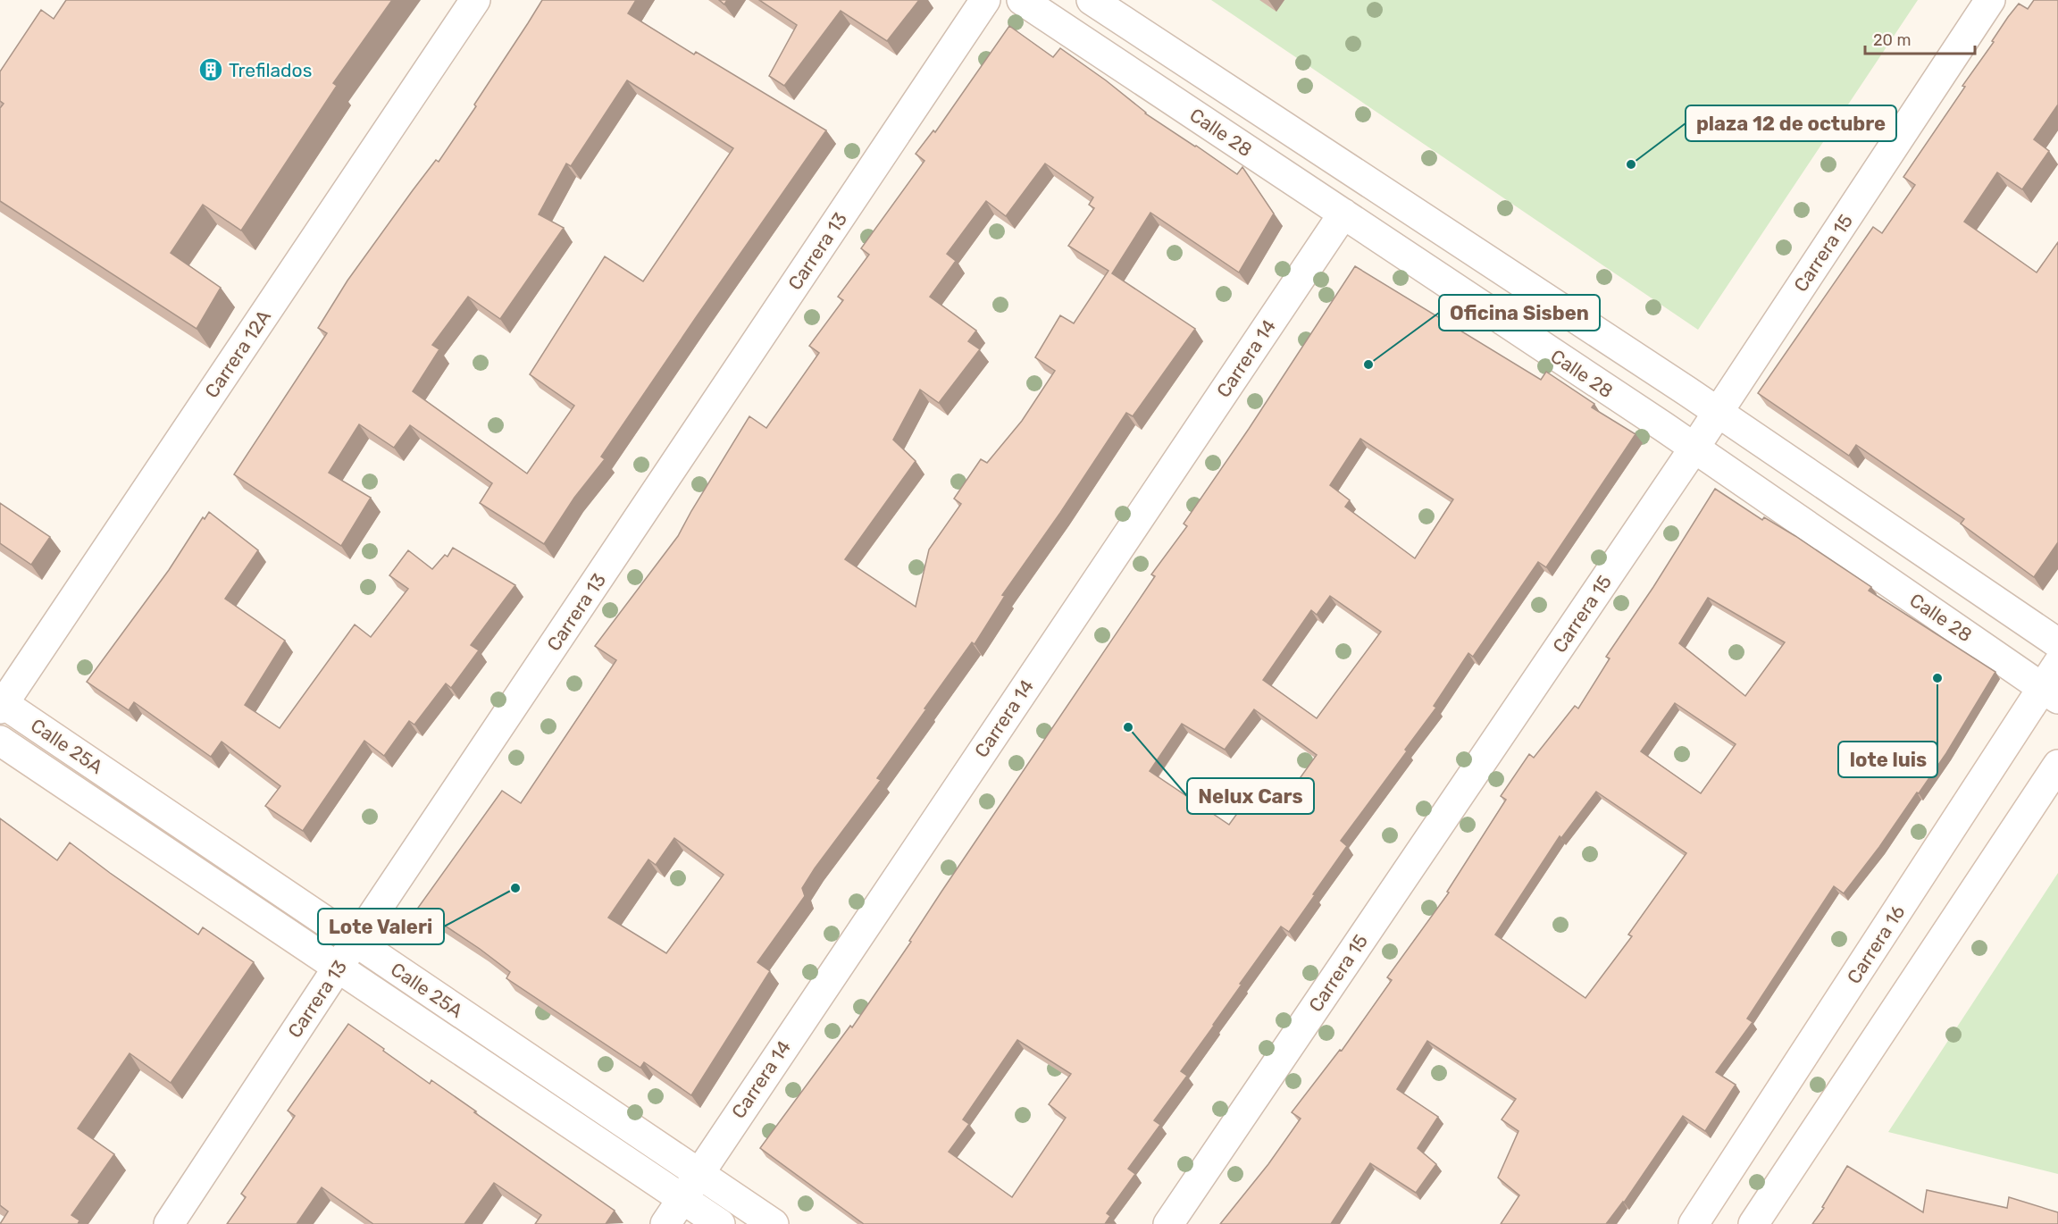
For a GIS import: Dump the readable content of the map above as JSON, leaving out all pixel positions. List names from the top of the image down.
{
  "streets": {
    "street": [
      "Calle 28",
      "Carrera 13",
      "Carrera 15",
      "Carrera 12A",
      "Carrera 14",
      "Calle 25A",
      "Carrera 16"
    ]
  },
  "crossings": [
    ["Calle 28", "Carrera 15"],
    ["Calle 28", "Carrera 14"],
    ["Calle 28", "Carrera 16"],
    ["Carrera 13", "Calle 25A"],
    ["Carrera 12A", "Calle 25A"],
    ["Carrera 14", "Calle 25A"]
  ],
  "places": {
    "building": ["Trefilados"],
    "other": [
      "plaza 12 de octubre",
      "Oficina Sisben",
      "lote luis",
      "Nelux Cars",
      "Lote Valeri"
    ]
  },
  "scale_bar": "20 m"
}
